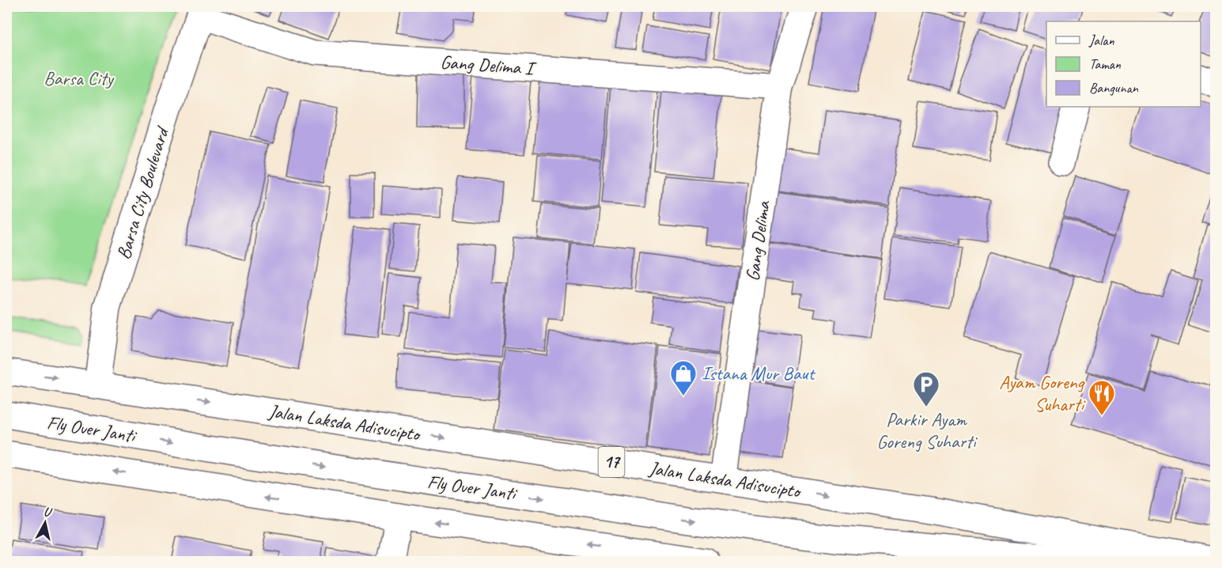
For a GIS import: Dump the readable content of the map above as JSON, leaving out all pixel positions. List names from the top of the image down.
{
  "streets": {
    "main road": [
      "Gang Delima I",
      "Barsa City Boulevard",
      "Gang Delima",
      "Jalan Laksda Adisucipto",
      "Fly Over Janti",
      "17"
    ]
  },
  "crossings": [
    ["Gang Delima I", "Barsa City Boulevard"],
    ["Gang Delima I", "Gang Delima"],
    ["Barsa City Boulevard", "Jalan Laksda Adisucipto"],
    ["Gang Delima", "Jalan Laksda Adisucipto"]
  ],
  "parks": ["Barsa City"],
  "places": {
    "shop": ["Istana Mur Baut"],
    "parking": ["Parkir Ayam Goreng Suharti"],
    "restaurant": ["Ayam Goreng Suharti"]
  },
  "legend": ["Jalan", "Taman", "Bangunan"],
  "north": "top"
}
